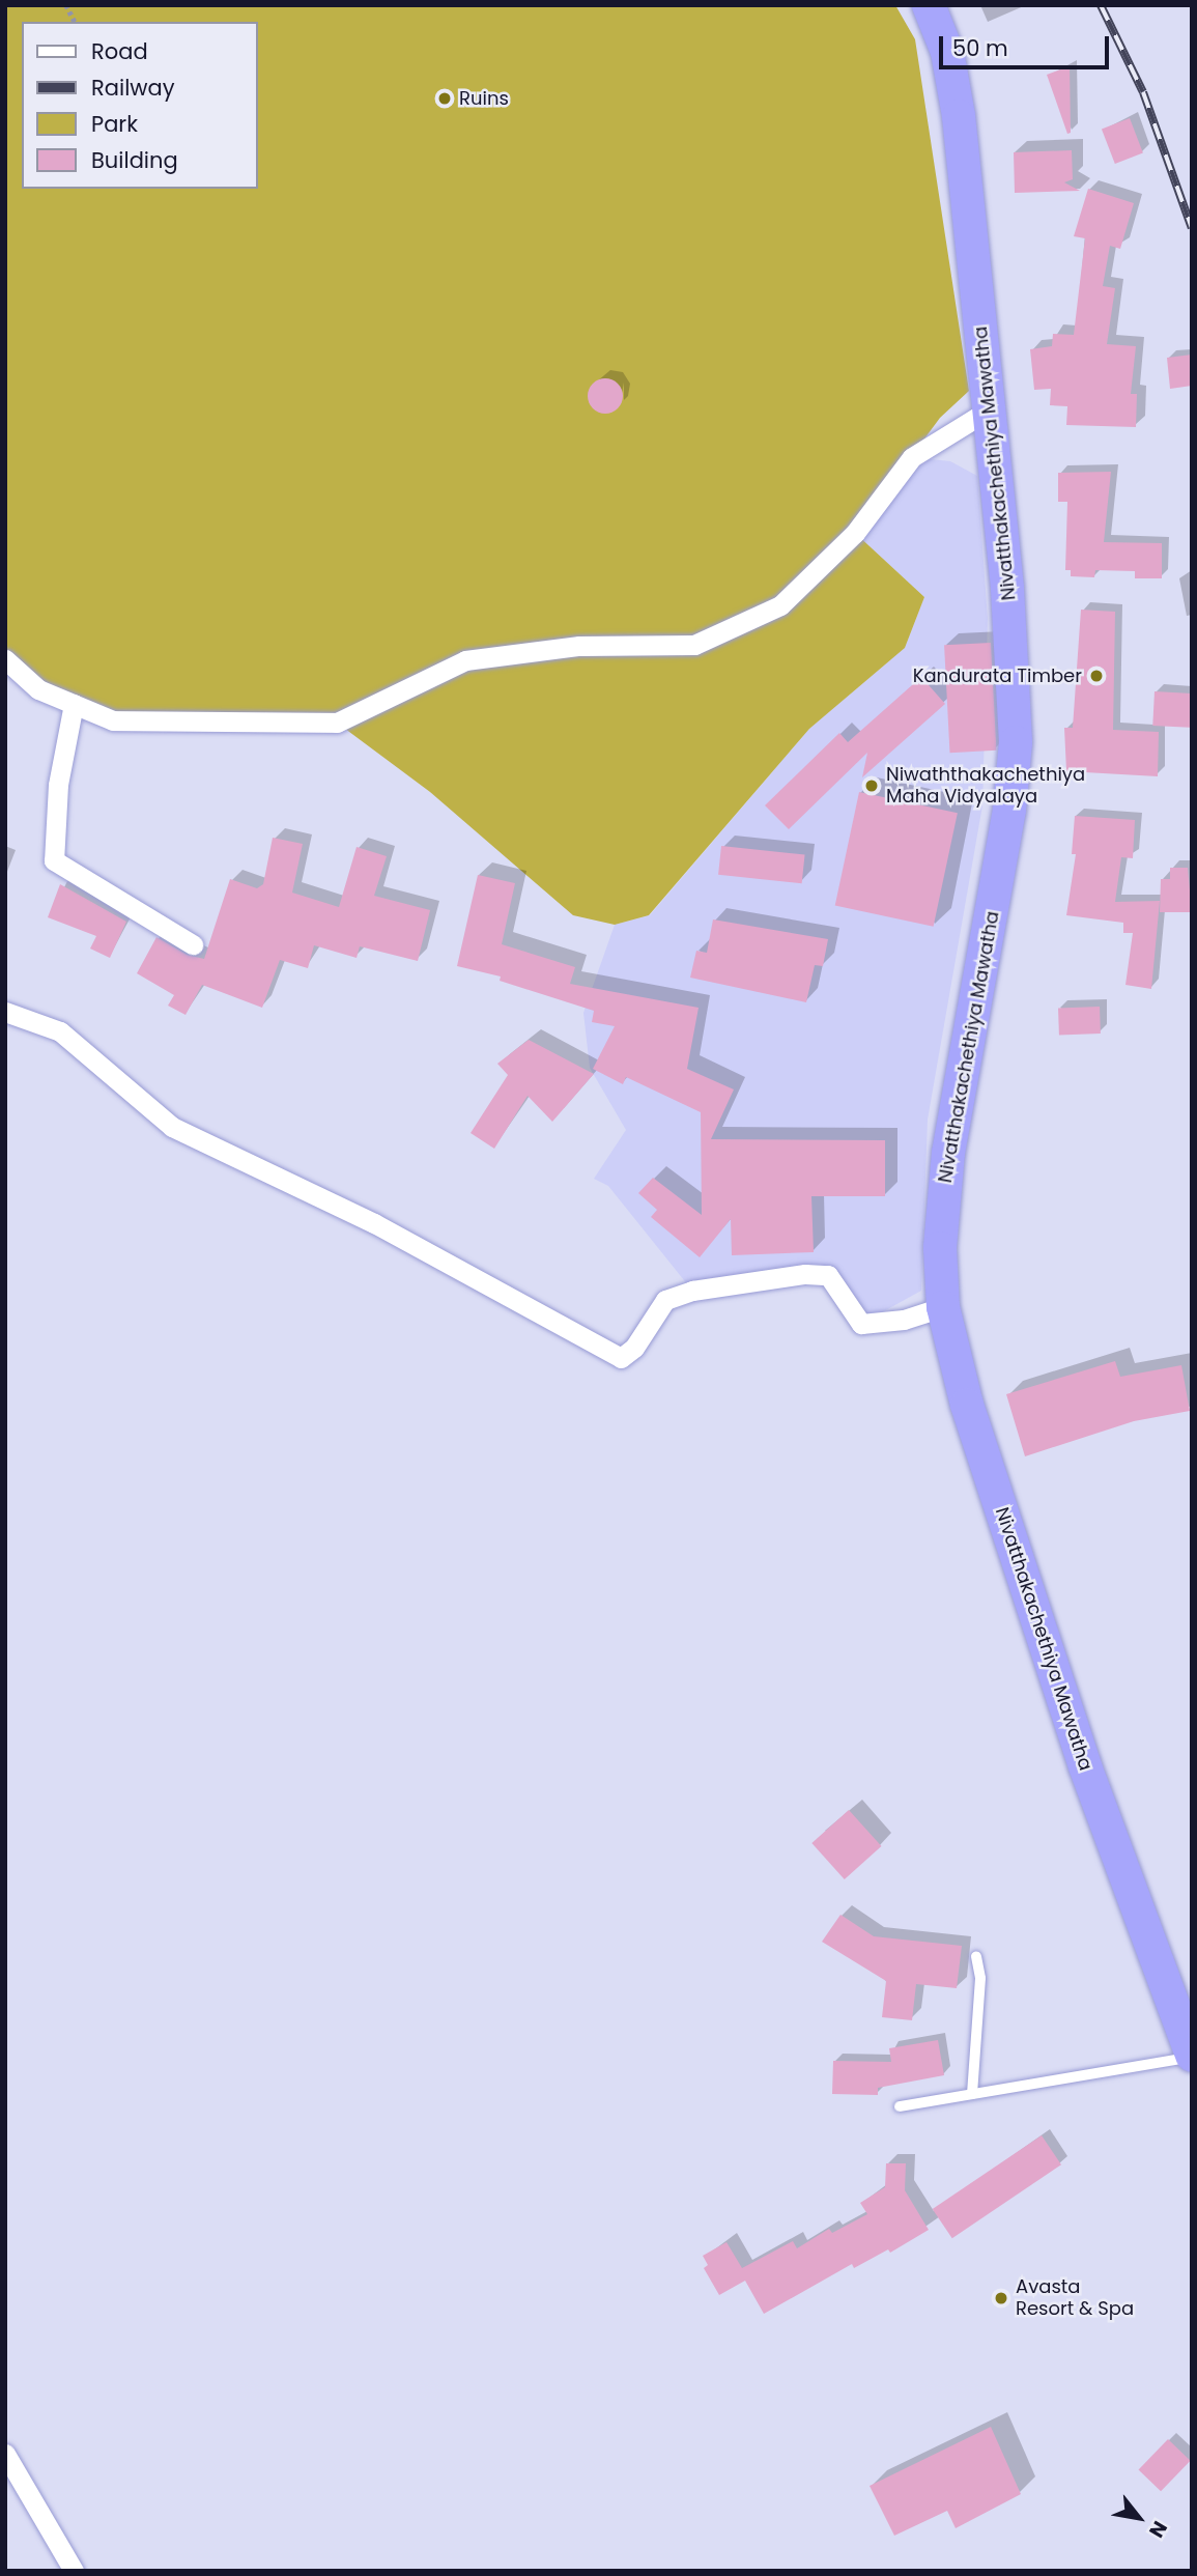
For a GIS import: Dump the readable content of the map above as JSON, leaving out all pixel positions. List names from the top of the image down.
{
  "streets": {
    "highway": ["Nivatthakachethiya Mawatha"]
  },
  "places": [
    "Ruins",
    "Kandurata Timber",
    "Niwaththakachethiya Maha Vidyalaya",
    "Avasta Resort & Spa"
  ],
  "legend": [
    "Road",
    "Railway",
    "Park",
    "Building"
  ],
  "scale_bar": "50 m",
  "north": "bottom right"
}
